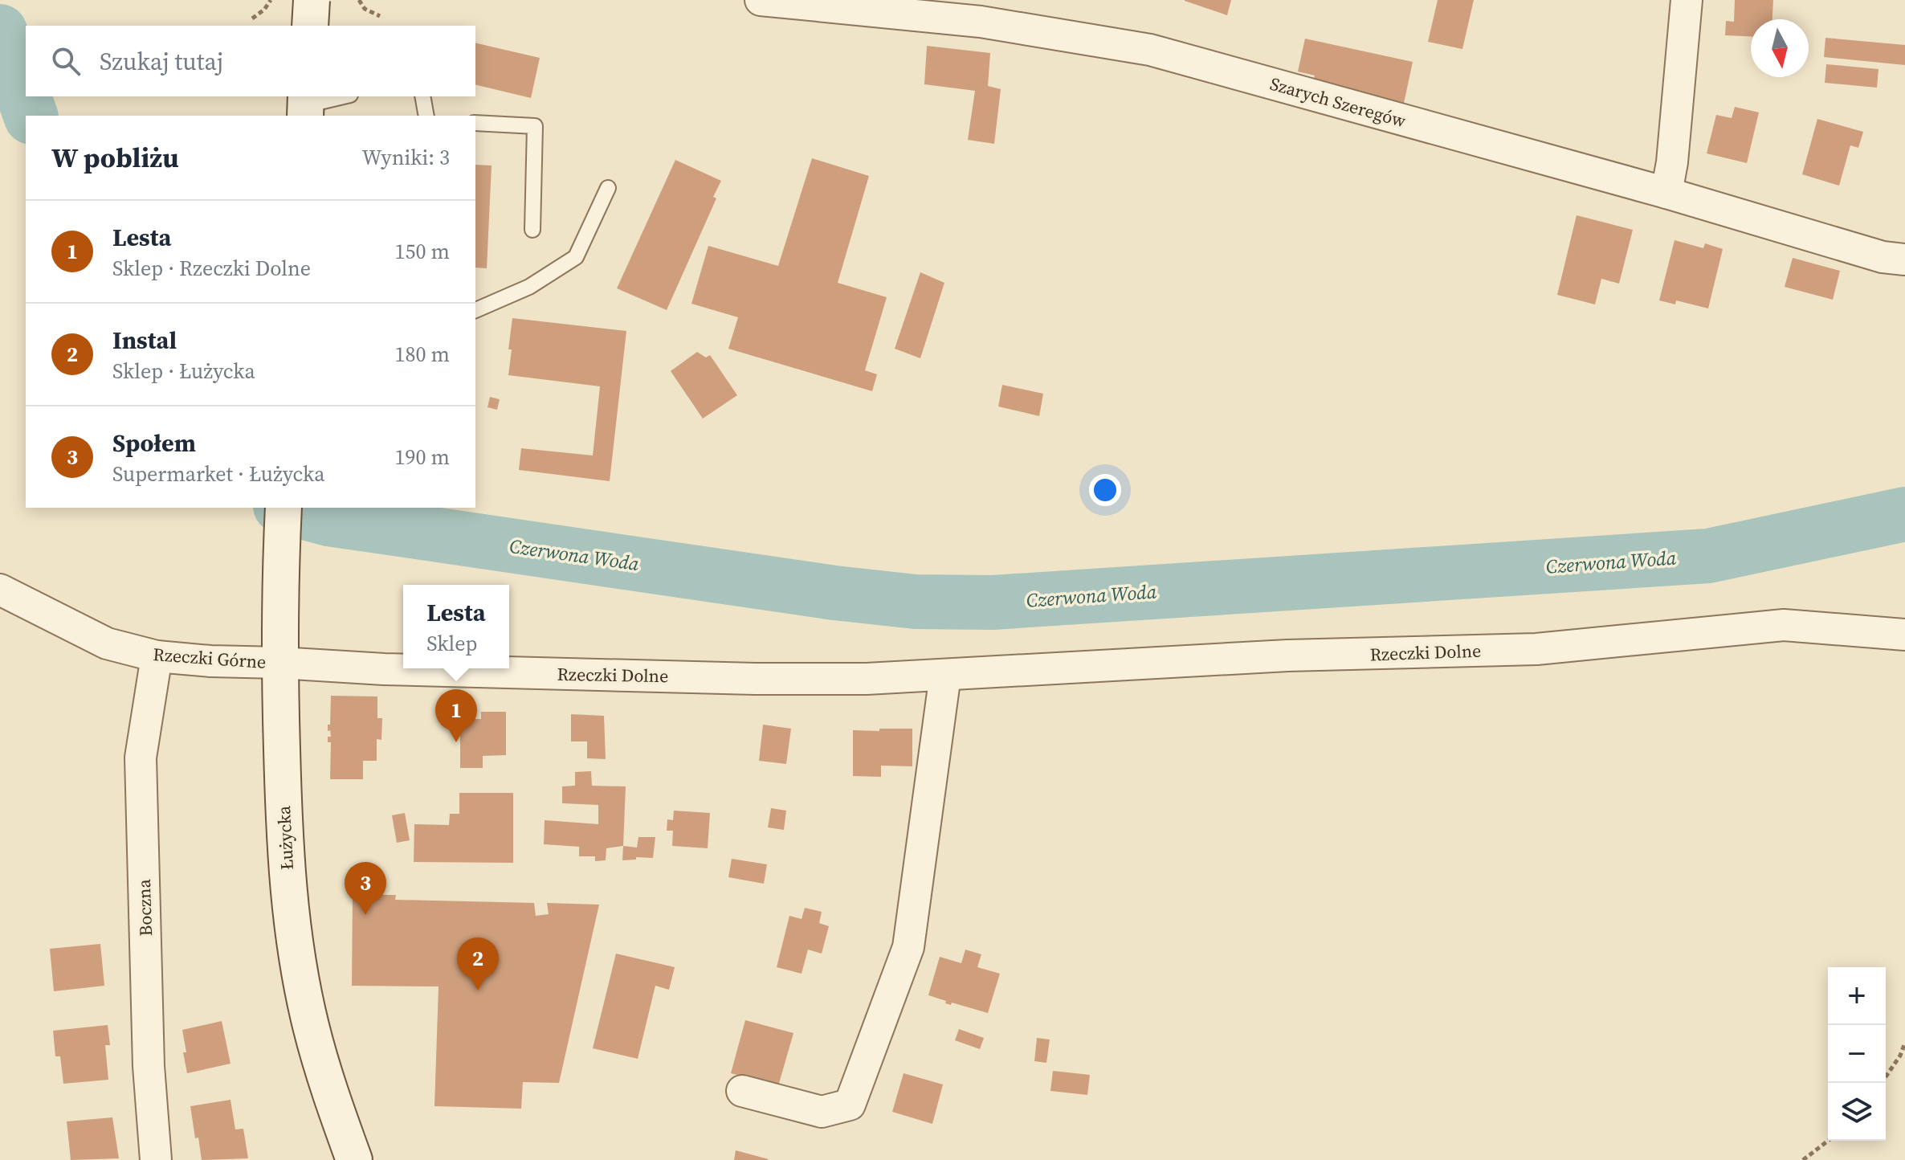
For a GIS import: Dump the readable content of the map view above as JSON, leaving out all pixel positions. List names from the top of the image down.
{
  "streets": {
    "main road": ["Łużycka"],
    "street": [
      "Szarych Szeregów",
      "Rzeczki Dolne",
      "Rzeczki Górne",
      "Boczna"
    ]
  },
  "crossings": [
    ["Rzeczki Dolne", "Rzeczki Górne"],
    ["Rzeczki Dolne", "Łużycka"],
    ["Rzeczki Górne", "Łużycka"],
    ["Rzeczki Górne", "Boczna"]
  ],
  "water": ["Czerwona Woda"],
  "north": "bottom",
  "page": {
    "search": "Szukaj tutaj",
    "heading": ["W pobliżu", "Wyniki: 3"],
    "list": [
      {
        "mark": "1",
        "name": "Lesta",
        "note": "Sklep · Rzeczki Dolne",
        "value": "150 m"
      },
      {
        "mark": "2",
        "name": "Instal",
        "note": "Sklep · Łużycka",
        "value": "180 m"
      },
      {
        "mark": "3",
        "name": "Społem",
        "note": "Supermarket · Łużycka",
        "value": "190 m"
      }
    ],
    "popup": ["Lesta", "Sklep"],
    "pins": ["1", "3", "2"],
    "map_buttons": ["+", "−"]
  }
}
